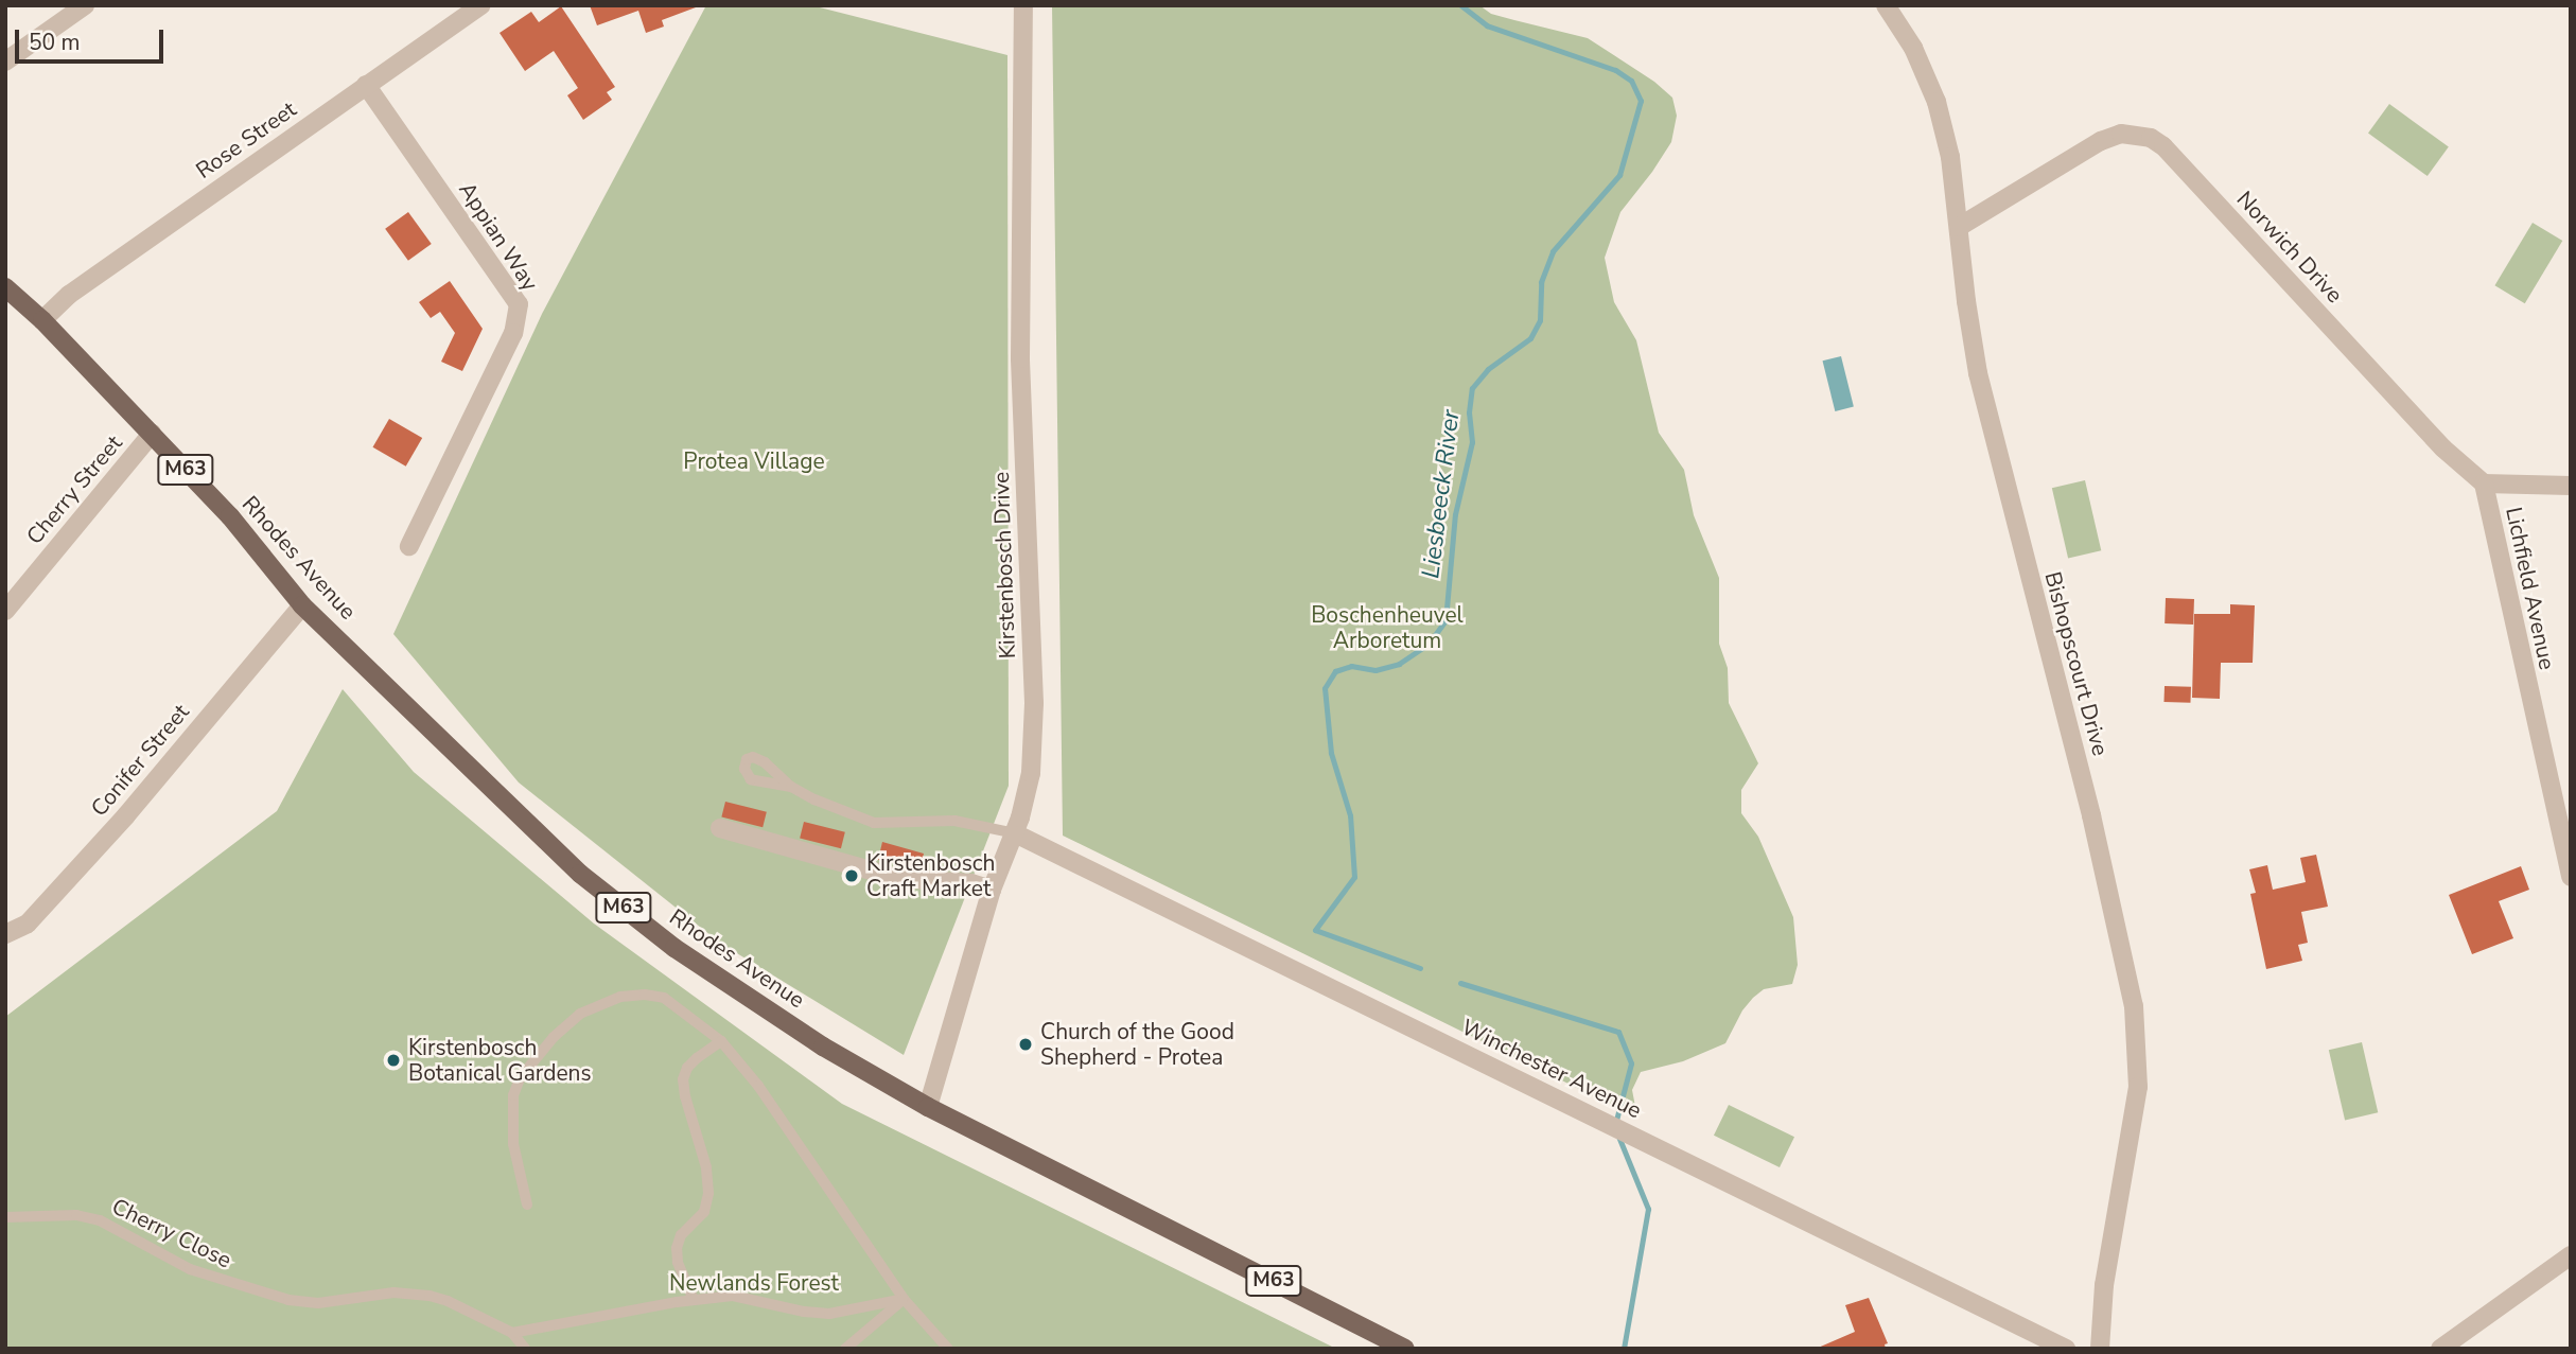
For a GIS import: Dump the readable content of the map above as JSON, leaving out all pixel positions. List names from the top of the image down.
{
  "streets": {
    "main road": ["M63", "Rhodes Avenue"],
    "street": [
      "Rose Street",
      "Appian Way",
      "Norwich Drive",
      "Cherry Street",
      "Kirstenbosch Drive",
      "Lichfield Avenue",
      "Bishopscourt Drive",
      "Conifer Street",
      "Winchester Avenue"
    ],
    "lane": ["Cherry Close"]
  },
  "crossings": [
    ["Rose Street", "Appian Way"],
    ["Rose Street", "Rhodes Avenue"],
    ["Norwich Drive", "Lichfield Avenue"],
    ["Norwich Drive", "Bishopscourt Drive"],
    ["Cherry Street", "Rhodes Avenue"],
    ["Rhodes Avenue", "Kirstenbosch Drive"],
    ["Rhodes Avenue", "Conifer Street"],
    ["Kirstenbosch Drive", "Winchester Avenue"]
  ],
  "water": ["Liesbeeck River"],
  "parks": ["Protea Village", "Boschenheuvel Arboretum", "Newlands Forest"],
  "places": ["Kirstenbosch Craft Market", "Church of the Good Shepherd - Protea", "Kirstenbosch Botanical Gardens"],
  "scale_bar": "50 m"
}
